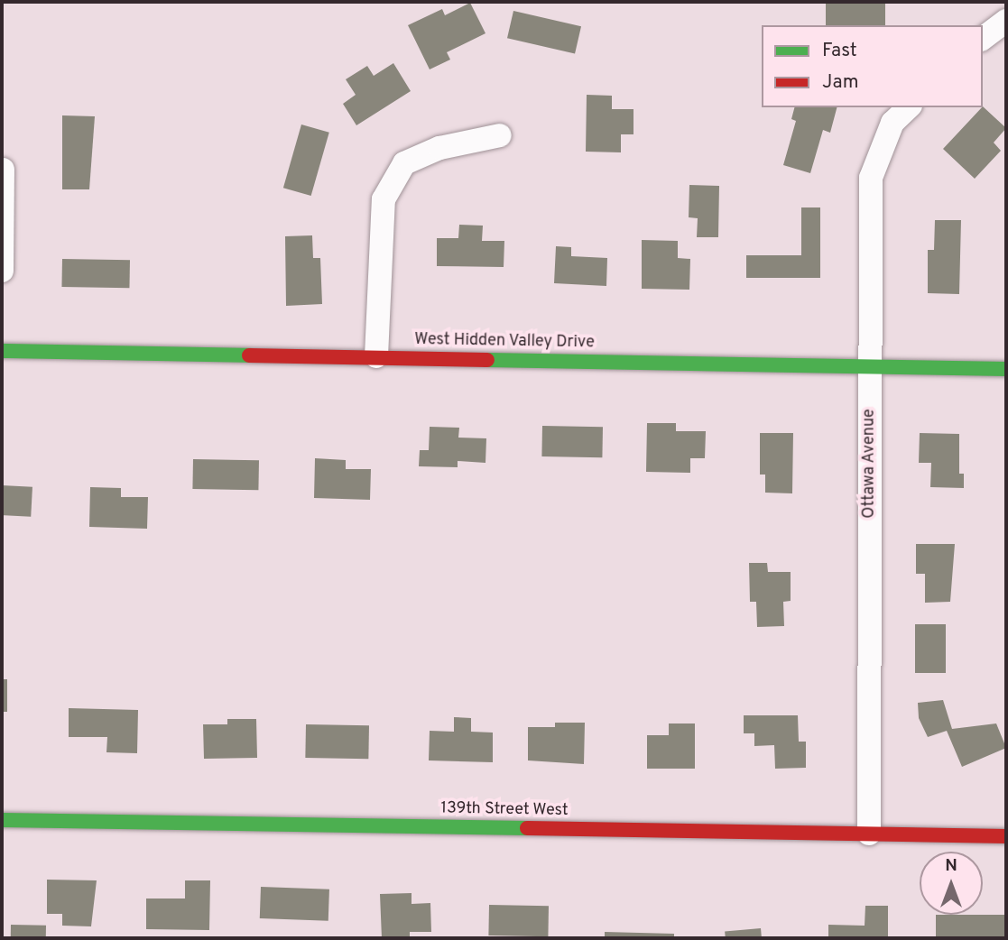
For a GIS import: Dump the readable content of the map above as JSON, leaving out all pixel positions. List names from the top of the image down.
{
  "streets": {
    "street": ["West Hidden Valley Drive", "Ottawa Avenue", "139th Street West"]
  },
  "crossings": [
    ["West Hidden Valley Drive", "Ottawa Avenue"],
    ["Ottawa Avenue", "139th Street West"]
  ],
  "legend": ["Fast", "Jam"],
  "north": "top"
}
